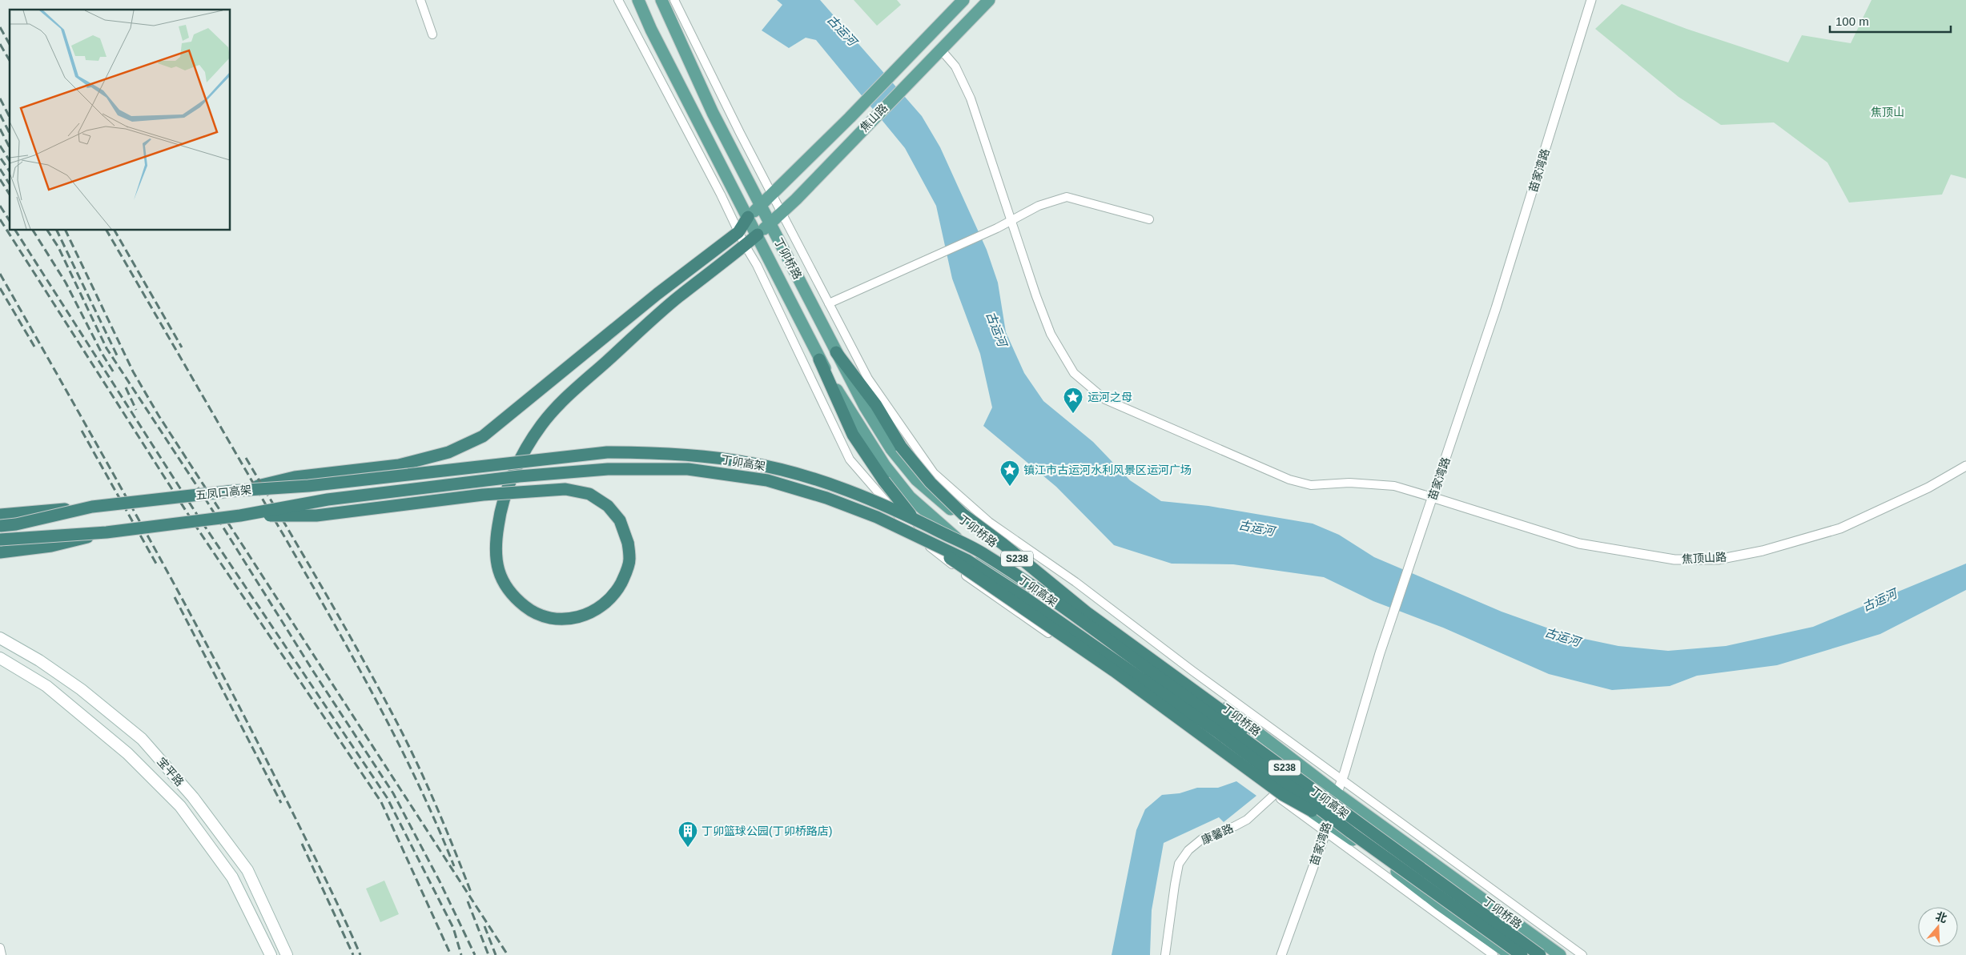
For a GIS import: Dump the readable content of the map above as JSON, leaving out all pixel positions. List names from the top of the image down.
{
  "streets": {
    "highway": ["丁卯高架", "五凤口高架", "S238"],
    "main road": ["焦山路", "丁卯桥路", "宝平路"],
    "street": ["苗家湾路", "焦顶山路", "康馨路"]
  },
  "crossings": [
    ["焦山路", "丁卯桥路"],
    ["苗家湾路", "丁卯桥路"],
    ["苗家湾路", "焦顶山路"],
    ["丁卯高架", "五凤口高架"]
  ],
  "water": ["古运河"],
  "parks": ["焦顶山"],
  "places": {
    "place": ["运河之母", "镇江市古运河水利风景区运河广场"],
    "building": ["丁卯篮球公园(丁卯桥路店)"]
  },
  "scale_bar": "100 m",
  "north": "top"
}
